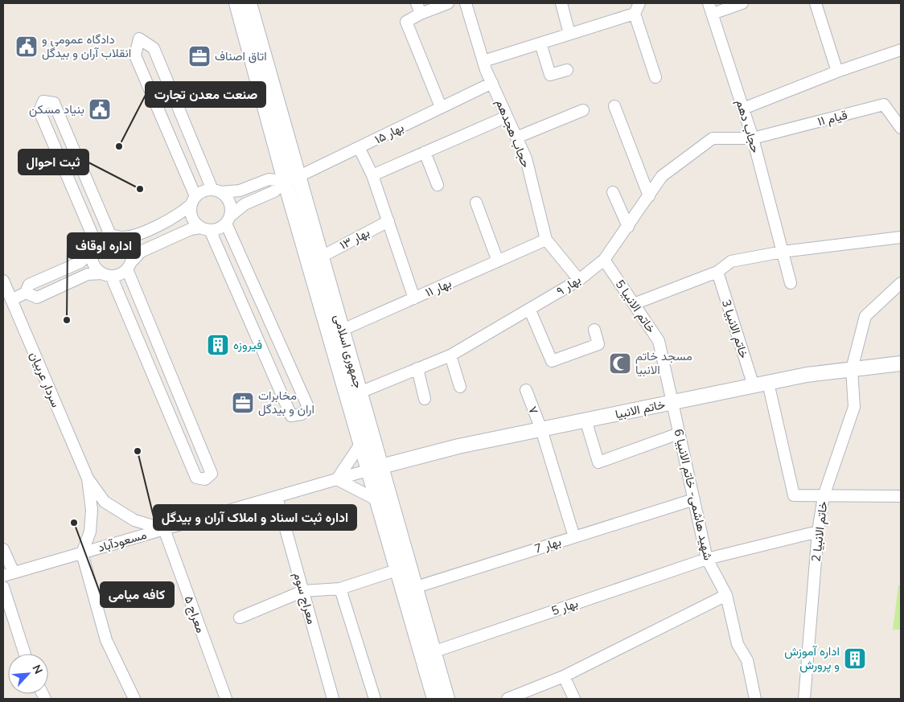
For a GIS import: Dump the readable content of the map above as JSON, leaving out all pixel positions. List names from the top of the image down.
{
  "streets": {
    "street": [
      "قیام ۱۱",
      "حجاب دهم",
      "بهار ۱۵",
      "حجاب هجدهم",
      "بهار ۱۳",
      "بهار ۹",
      "بهار ۱۱",
      "خاتم الانبیا 5",
      "خاتم الانبیا 3",
      "جمهوری اسلامی",
      "سردار عربیان",
      "خاتم الانبیا",
      "۷",
      "شهید هاشمی- خاتم الانبیا 6",
      "خاتم الانبیا 2",
      "مسعودآباد",
      "بهار 7",
      "معراج سوم",
      "بهار 5",
      "معراج ۵"
    ]
  },
  "crossings": [
    ["قیام ۱۱", "حجاب دهم"],
    ["قیام ۱۱", "بهار ۹"],
    ["حجاب دهم", "بهار ۹"],
    ["بهار ۱۵", "حجاب هجدهم"],
    ["بهار ۱۵", "جمهوری اسلامی"],
    ["حجاب هجدهم", "بهار ۹"],
    ["حجاب هجدهم", "بهار ۱۱"],
    ["بهار ۱۳", "جمهوری اسلامی"],
    ["بهار ۹", "خاتم الانبیا 5"],
    ["بهار ۹", "جمهوری اسلامی"],
    ["بهار ۱۱", "جمهوری اسلامی"],
    ["خاتم الانبیا 5", "خاتم الانبیا"],
    ["خاتم الانبیا 5", "شهید هاشمی- خاتم الانبیا 6"],
    ["خاتم الانبیا 3", "خاتم الانبیا"],
    ["جمهوری اسلامی", "خاتم الانبیا"],
    ["جمهوری اسلامی", "مسعودآباد"],
    ["جمهوری اسلامی", "بهار 7"],
    ["جمهوری اسلامی", "بهار 5"],
    ["خاتم الانبیا", "۷"],
    ["خاتم الانبیا", "شهید هاشمی- خاتم الانبیا 6"],
    ["خاتم الانبیا", "خاتم الانبیا 2"],
    ["خاتم الانبیا", "مسعودآباد"],
    ["۷", "بهار 7"],
    ["شهید هاشمی- خاتم الانبیا 6", "بهار 7"],
    ["شهید هاشمی- خاتم الانبیا 6", "بهار 5"],
    ["خاتم الانبیا 2", "بهار 5"],
    ["مسعودآباد", "معراج سوم"],
    ["مسعودآباد", "معراج ۵"]
  ],
  "places": {
    "public building": ["دادگاه عمومی و انقلاب آران و بیدگل", "بنیاد مسکن"],
    "office": ["اتاق اصناف", "مخابرات اران و بیدگل"],
    "other": [
      "صنعت معدن تجارت",
      "ثبت احوال",
      "اداره اوقاف",
      "اداره ثبت اسناد و املاک آران و بیدگل",
      "کافه میامی"
    ],
    "building": ["فیروزه", "اداره آموزش و پرورش"],
    "mosque": ["مسجد خاتم الانبیا"]
  },
  "north": "top right"
}
